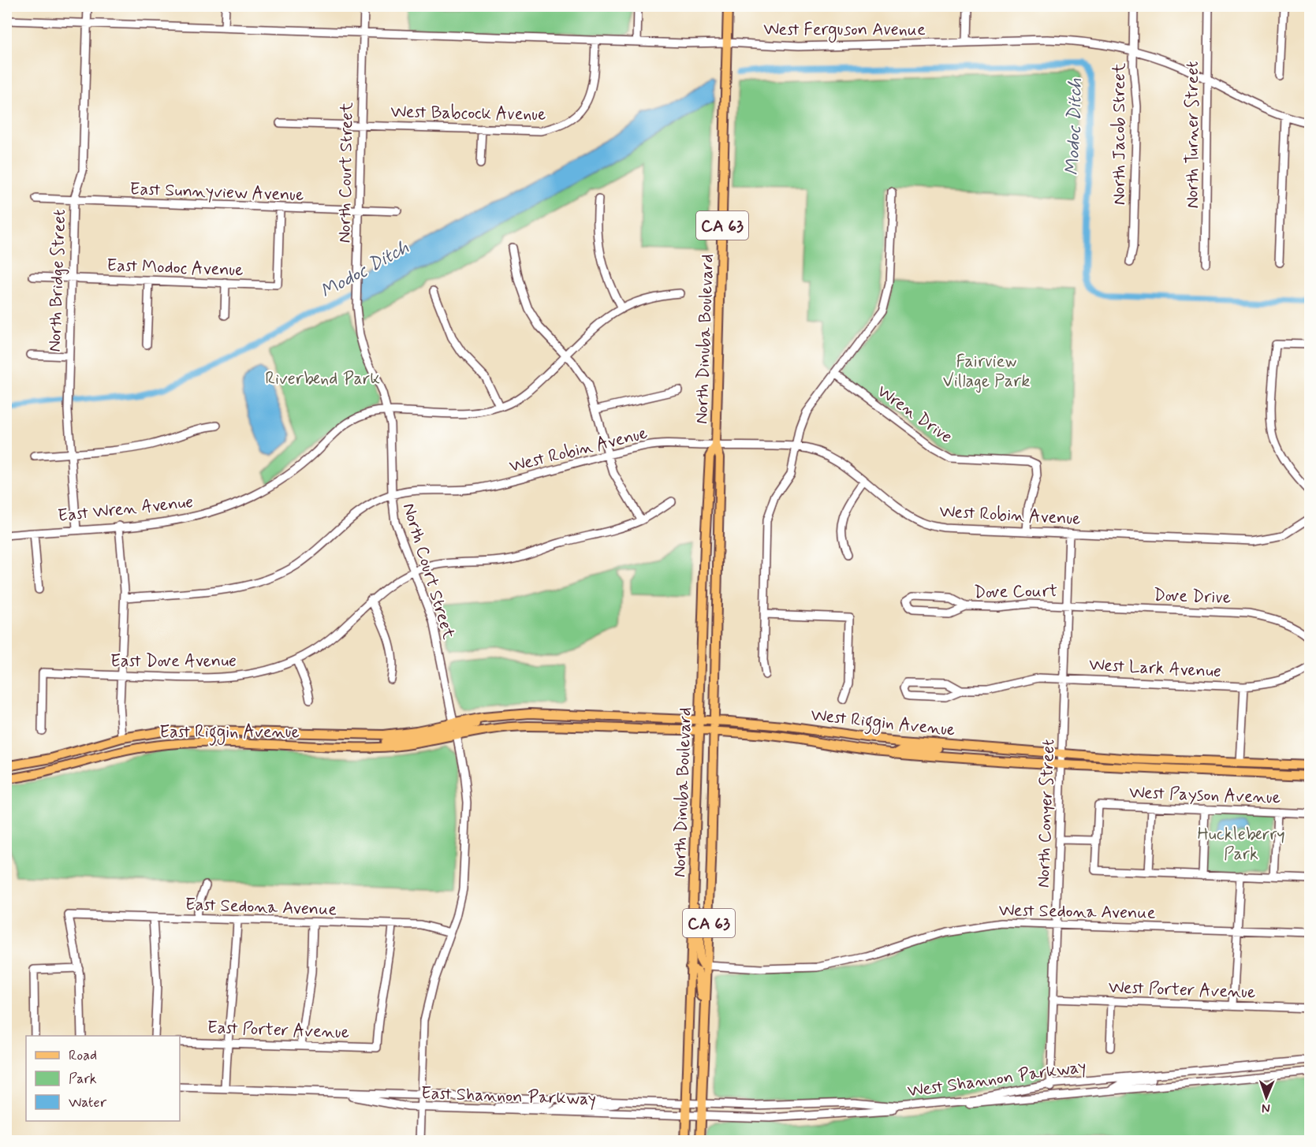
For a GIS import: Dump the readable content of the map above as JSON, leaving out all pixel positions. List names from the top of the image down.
{
  "streets": {
    "main road": [
      "CA 63",
      "North Dinuba Boulevard",
      "West Riggin Avenue",
      "East Riggin Avenue"
    ],
    "street": [
      "West Ferguson Avenue",
      "West Babcock Avenue",
      "North Jacob Street",
      "North Turner Street",
      "North Court Street",
      "East Sunnyview Avenue",
      "East Modoc Avenue",
      "North Bridge Street",
      "Wren Drive",
      "West Robin Avenue",
      "East Wren Avenue",
      "Dove Court",
      "Dove Drive",
      "East Dove Avenue",
      "West Lark Avenue",
      "West Payson Avenue",
      "North Conyer Street",
      "East Sedona Avenue",
      "West Sedona Avenue",
      "West Porter Avenue",
      "East Porter Avenue",
      "West Shannon Parkway",
      "East Shannon Parkway"
    ]
  },
  "crossings": [
    ["West Ferguson Avenue", "West Babcock Avenue"],
    ["West Ferguson Avenue", "North Jacob Street"],
    ["West Ferguson Avenue", "North Turner Street"],
    ["West Ferguson Avenue", "North Court Street"],
    ["West Ferguson Avenue", "North Bridge Street"],
    ["West Ferguson Avenue", "North Dinuba Boulevard"],
    ["West Babcock Avenue", "North Court Street"],
    ["North Court Street", "East Sunnyview Avenue"],
    ["North Court Street", "West Robin Avenue"],
    ["North Court Street", "East Wren Avenue"],
    ["North Court Street", "East Dove Avenue"],
    ["North Court Street", "West Riggin Avenue"],
    ["North Court Street", "East Riggin Avenue"],
    ["East Sunnyview Avenue", "East Modoc Avenue"],
    ["East Sunnyview Avenue", "North Bridge Street"],
    ["East Modoc Avenue", "North Bridge Street"],
    ["North Bridge Street", "East Wren Avenue"],
    ["North Dinuba Boulevard", "West Robin Avenue"],
    ["North Dinuba Boulevard", "West Riggin Avenue"],
    ["North Dinuba Boulevard", "West Sedona Avenue"],
    ["North Dinuba Boulevard", "West Shannon Parkway"],
    ["North Dinuba Boulevard", "East Shannon Parkway"],
    ["Wren Drive", "West Robin Avenue"],
    ["West Robin Avenue", "North Conyer Street"],
    ["Dove Court", "Dove Drive"],
    ["Dove Court", "North Conyer Street"],
    ["Dove Drive", "North Conyer Street"],
    ["West Lark Avenue", "North Conyer Street"],
    ["West Riggin Avenue", "East Riggin Avenue"],
    ["West Riggin Avenue", "North Conyer Street"],
    ["North Conyer Street", "West Sedona Avenue"],
    ["North Conyer Street", "West Porter Avenue"],
    ["North Conyer Street", "West Shannon Parkway"],
    ["East Sedona Avenue", "East Porter Avenue"],
    ["West Shannon Parkway", "East Shannon Parkway"]
  ],
  "water": ["Modoc Ditch"],
  "parks": ["Fairview Village Park", "Riverbend Park", "Huckleberry Park"],
  "legend": ["Road", "Park", "Water"],
  "north": "bottom"
}
